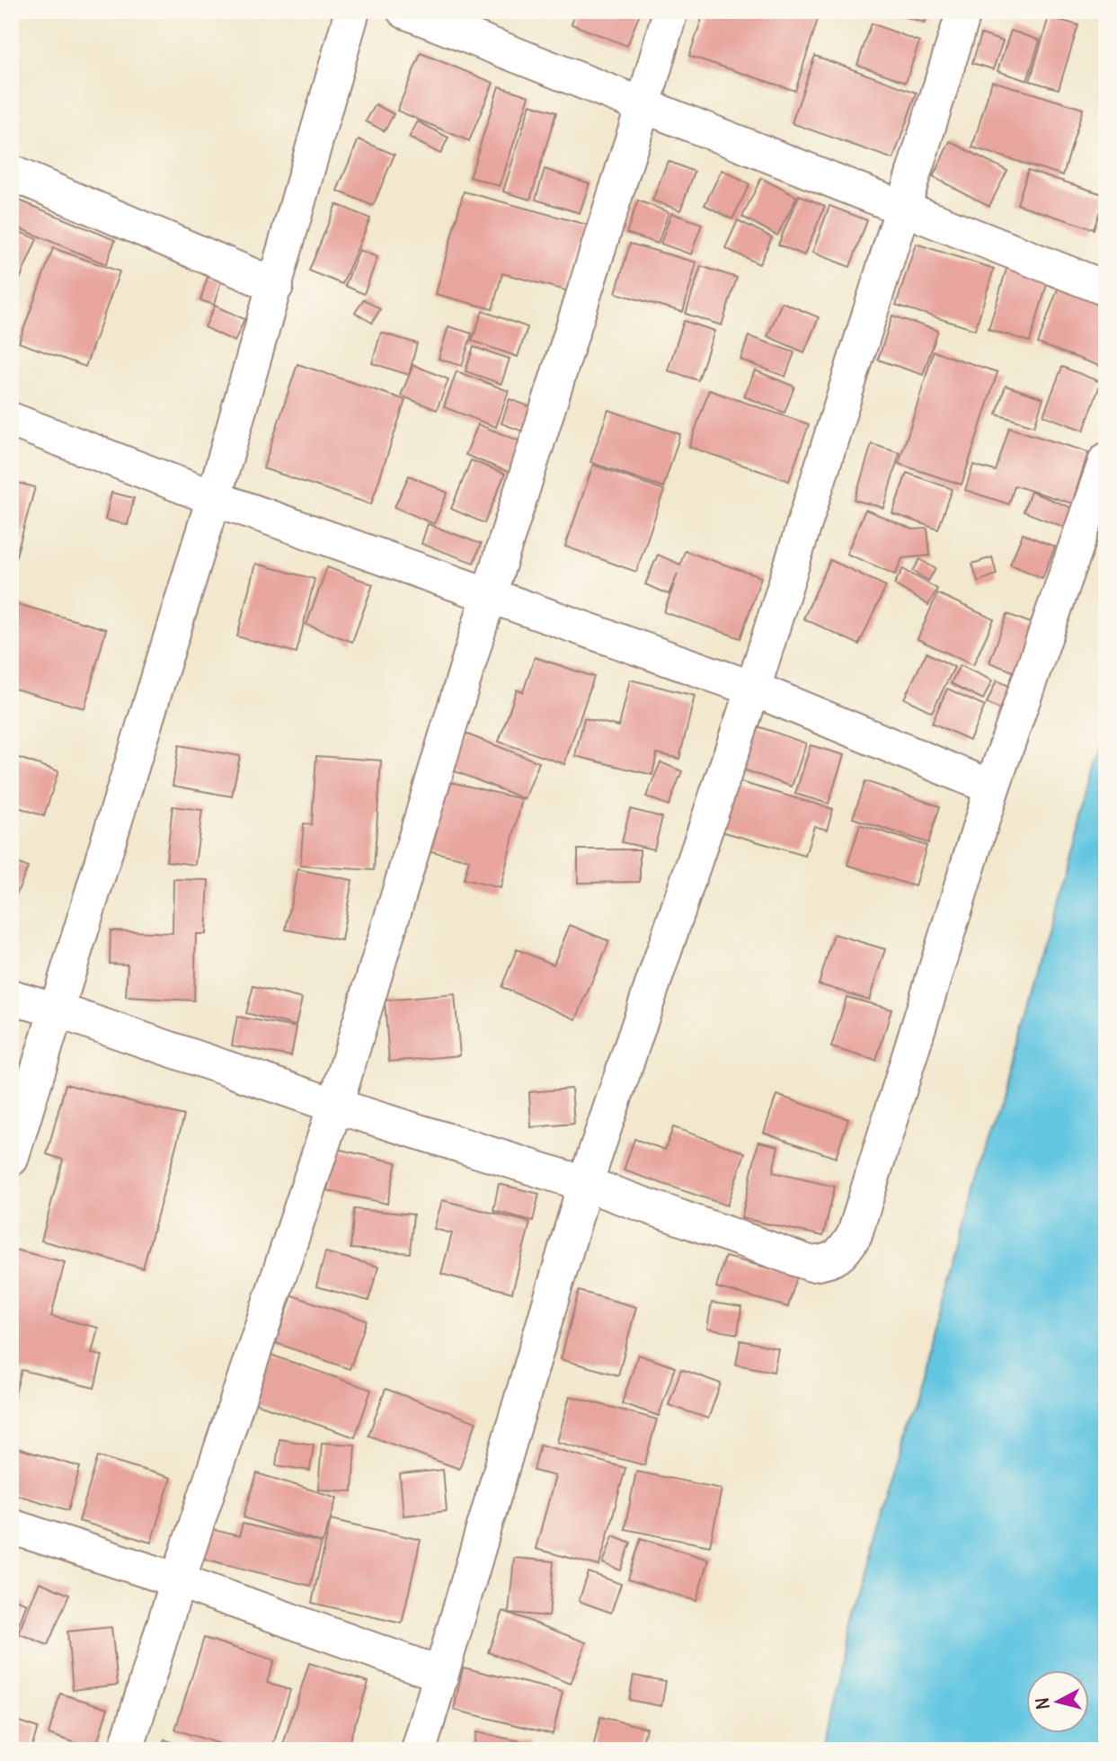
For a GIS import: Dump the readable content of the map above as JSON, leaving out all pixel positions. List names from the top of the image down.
{
  "north": "left"
}
